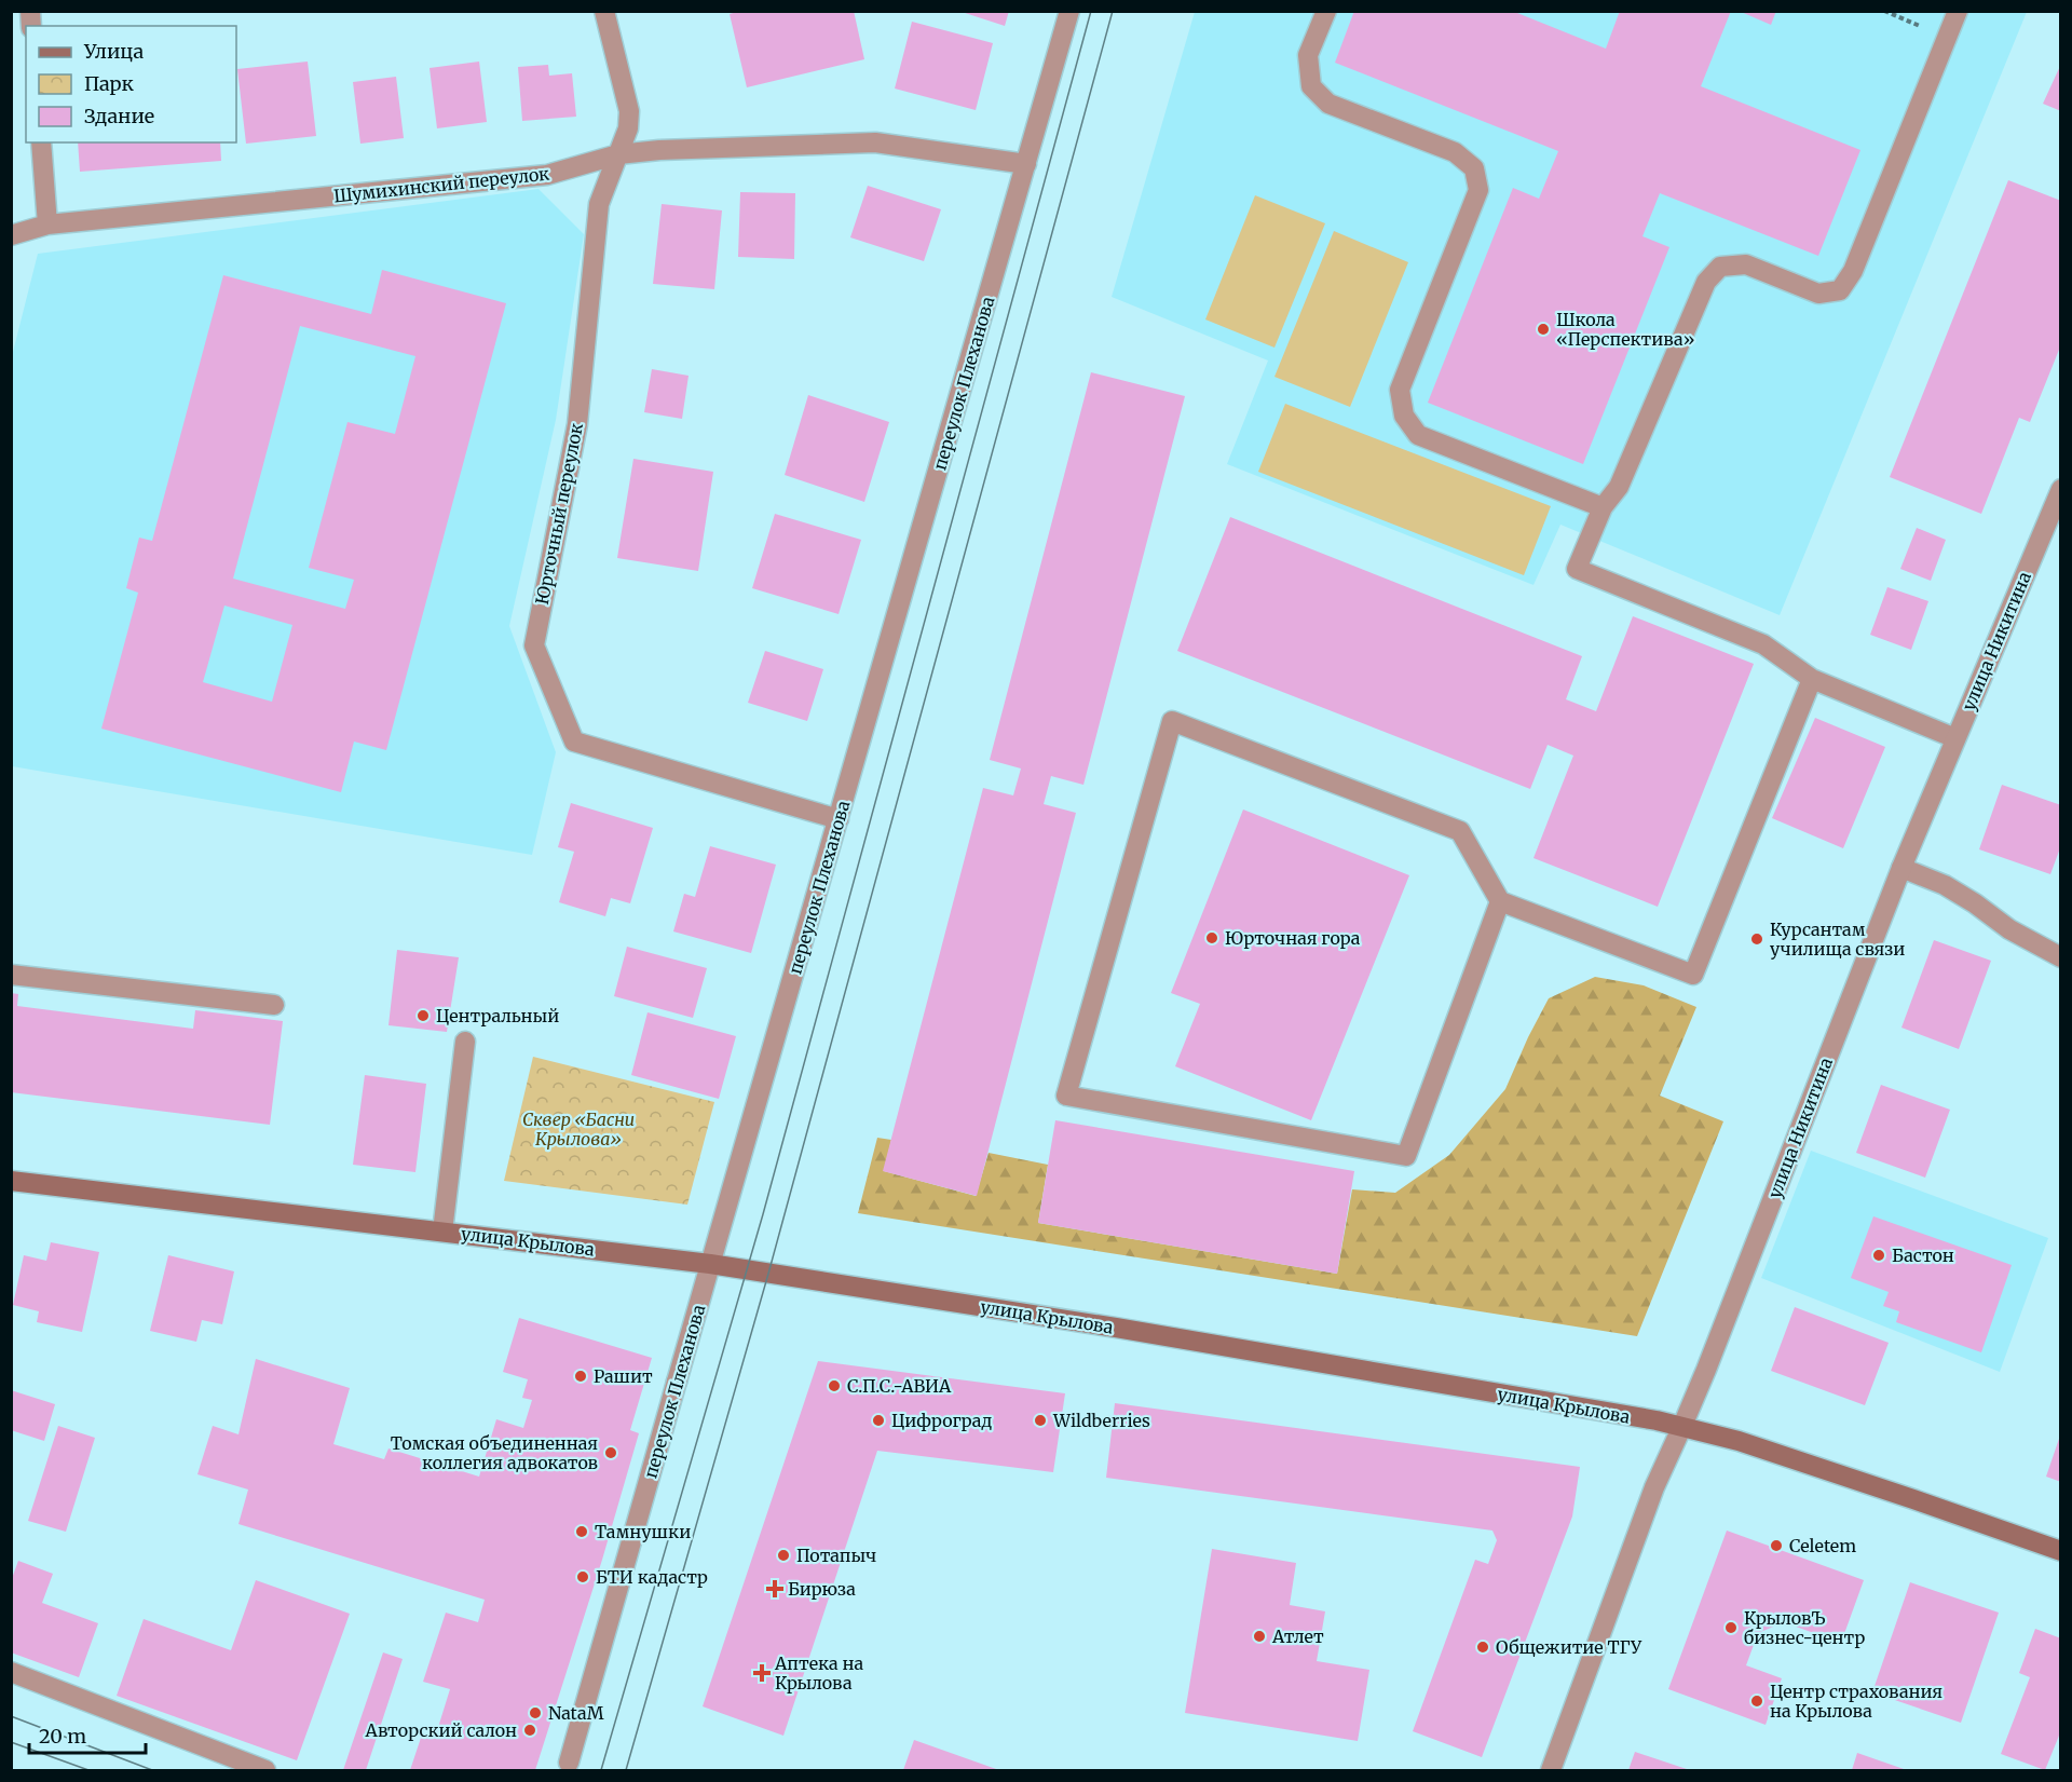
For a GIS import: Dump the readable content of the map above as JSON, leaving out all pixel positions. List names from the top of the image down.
{
  "streets": {
    "main road": ["улица Крылова"],
    "street": [
      "Шумихинский переулок",
      "переулок Плеханова",
      "Юрточный переулок",
      "улица Никитина"
    ]
  },
  "crossings": [
    ["Шумихинский переулок", "переулок Плеханова"],
    ["Шумихинский переулок", "Юрточный переулок"],
    ["переулок Плеханова", "Юрточный переулок"],
    ["переулок Плеханова", "улица Крылова"],
    ["улица Никитина", "улица Крылова"]
  ],
  "parks": ["Сквер «Басни Крылова»"],
  "places": {
    "other": [
      "Школа «Перспектива»",
      "Юрточная гора",
      "Курсантам училища связи",
      "Центральный",
      "Бастон",
      "Рашит",
      "С.П.С.-АВИА",
      "Цифроград",
      "Wildberries",
      "Томская объединенная коллегия адвокатов",
      "Тамнушки",
      "Celetem",
      "Потапыч",
      "БТИ кадастр",
      "КрыловЪ бизнес-центр",
      "Атлет",
      "Общежитие ТГУ",
      "Центр страхования на Крылова",
      "NataM",
      "Авторский салон"
    ],
    "health": ["Бирюза", "Аптека на Крылова"]
  },
  "legend": ["Улица", "Парк", "Здание"],
  "scale_bar": "20 m"
}
